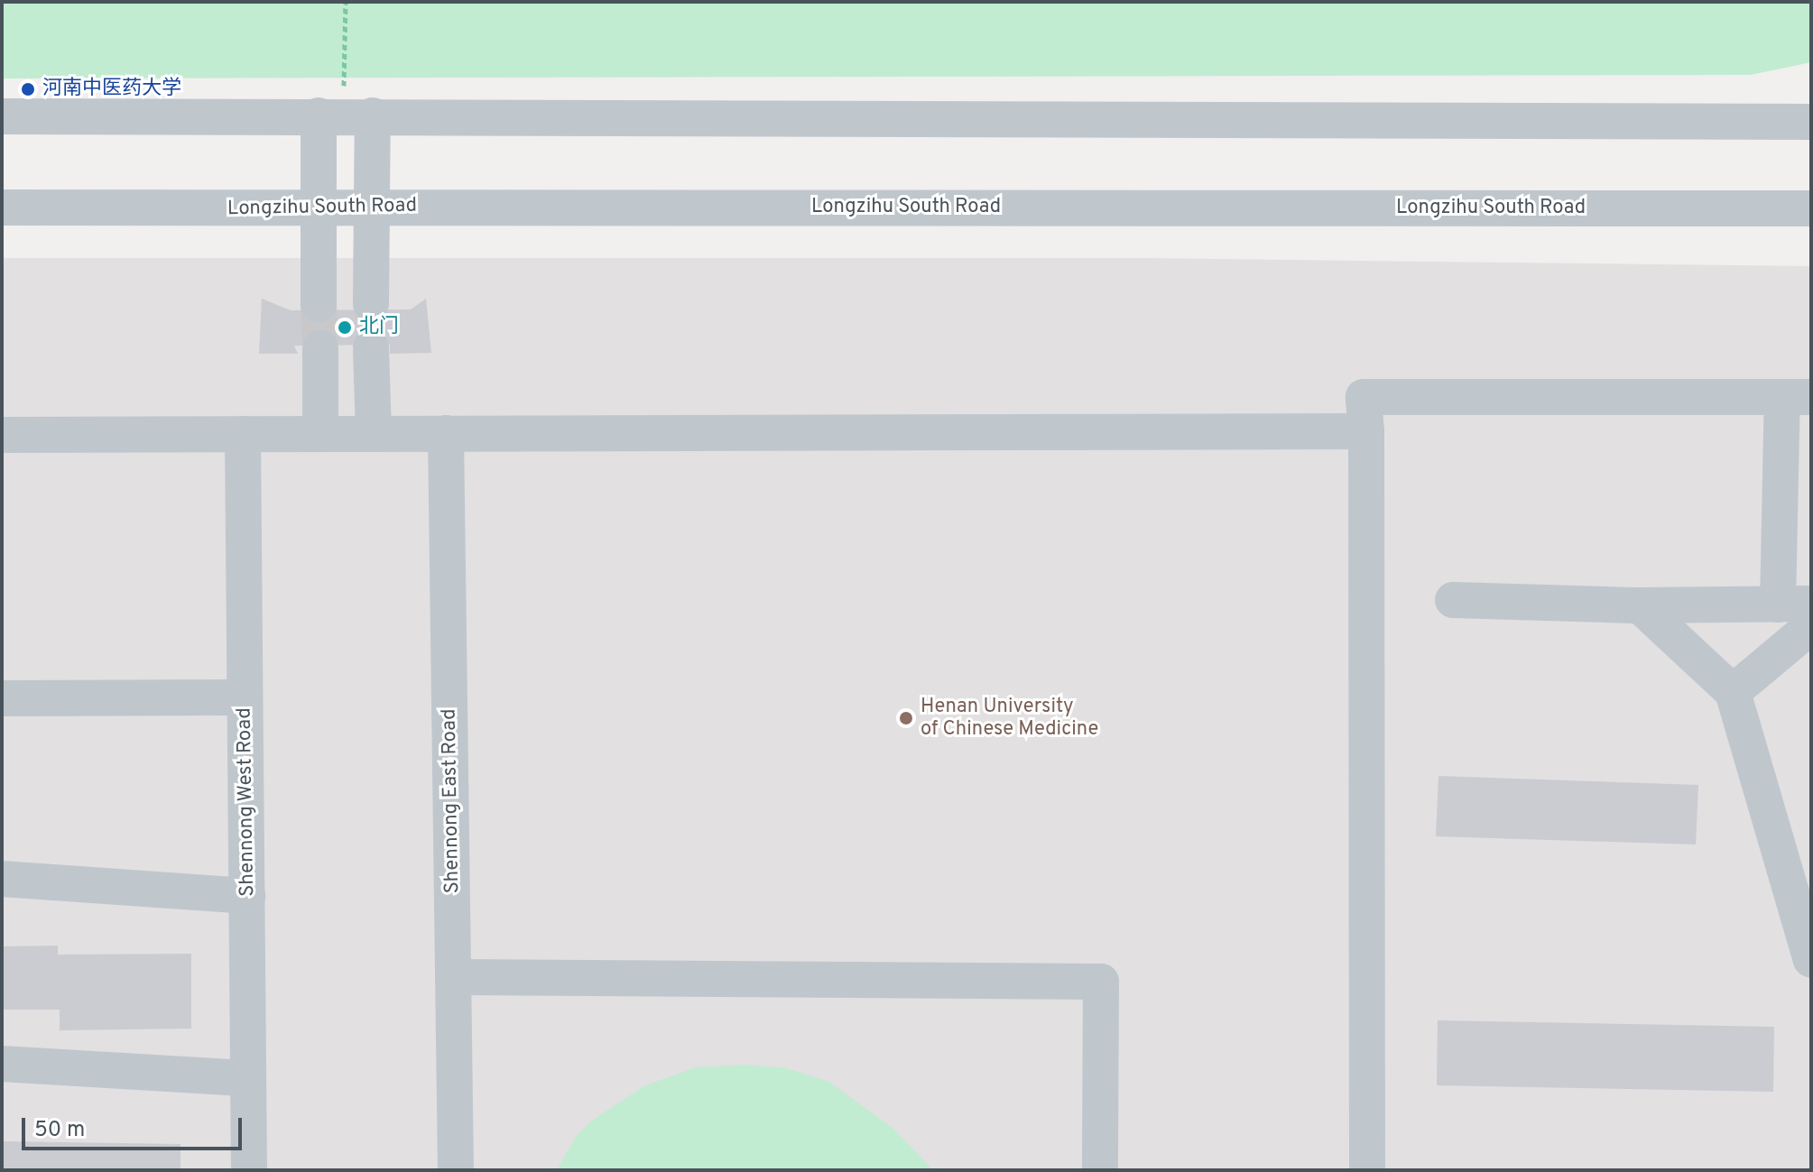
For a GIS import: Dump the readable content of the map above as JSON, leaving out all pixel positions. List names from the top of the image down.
{
  "streets": {
    "street": ["Longzihu South Road", "Shennong East Road", "Shennong West Road"]
  },
  "places": ["河南中医药大学", "北门", "Henan University of Chinese Medicine"],
  "scale_bar": "50 m"
}
